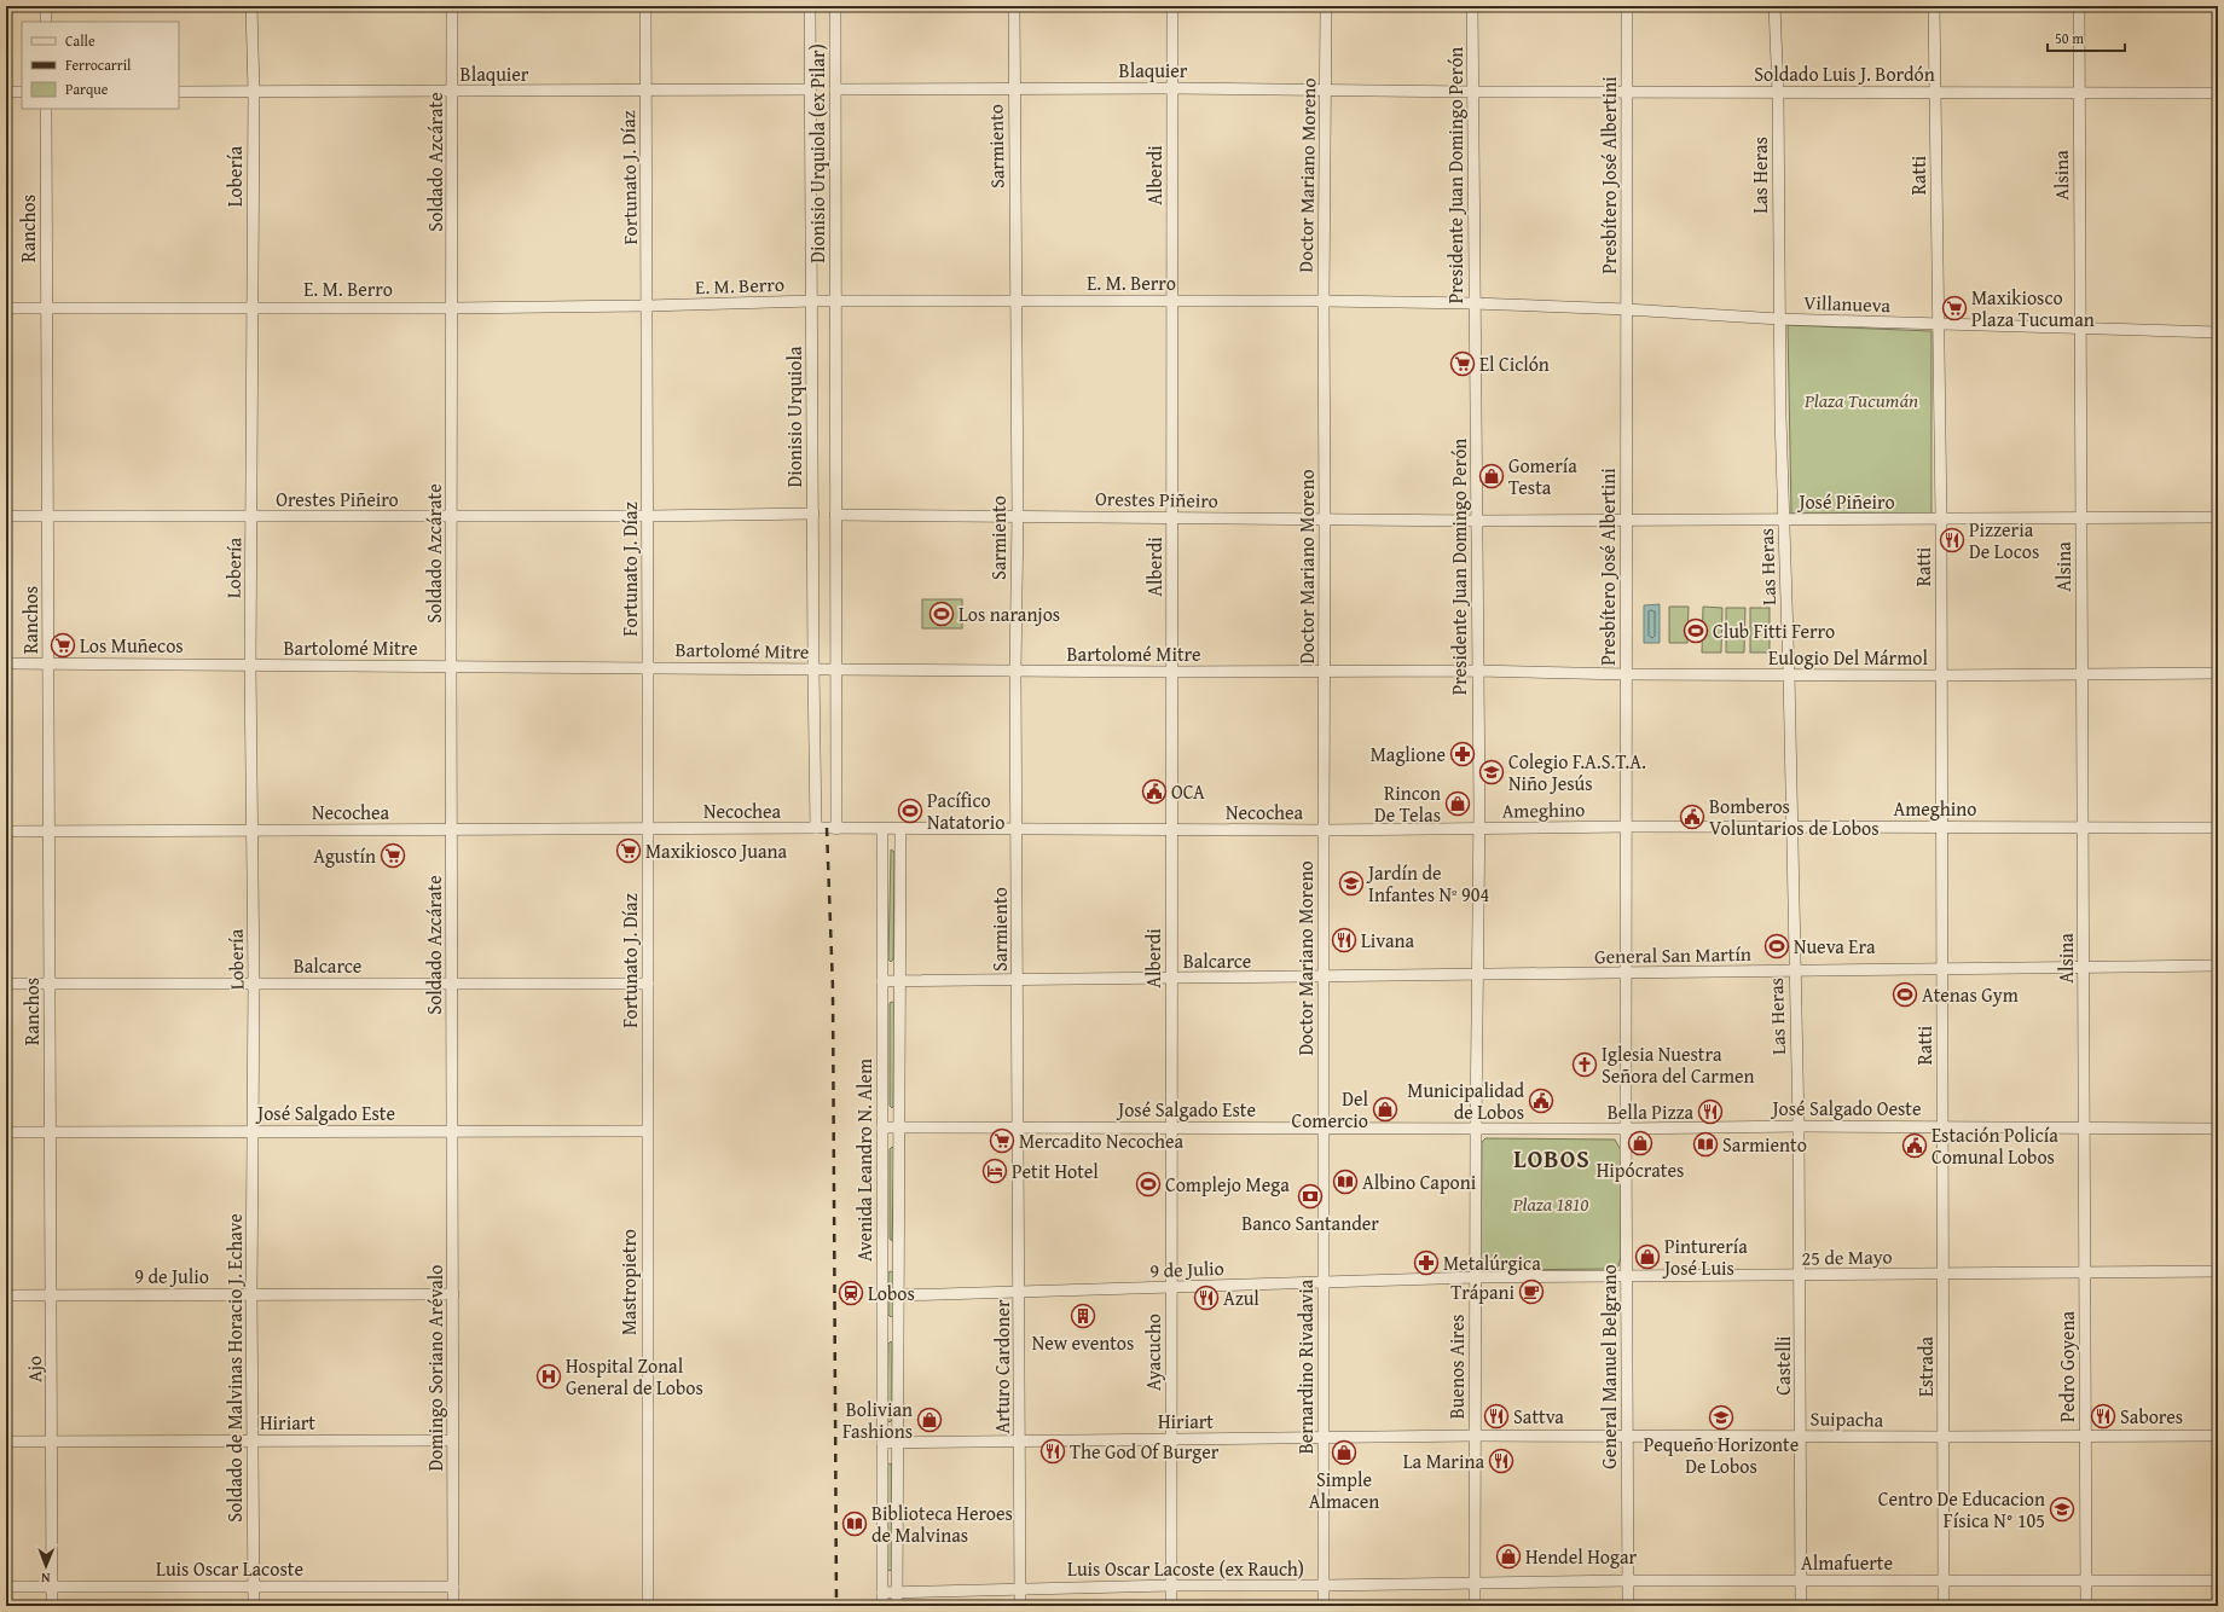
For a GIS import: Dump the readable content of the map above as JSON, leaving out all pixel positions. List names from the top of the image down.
{
  "streets": {
    "street": [
      "Blaquier",
      "Soldado Luis J. Bordón",
      "Sarmiento",
      "Dionisio Urquiola (ex Pilar)",
      "Soldado Azcárate",
      "Alberdi",
      "Doctor Mariano Moreno",
      "Presidente Juan Domingo Perón",
      "Presbítero José Albertini",
      "Las Heras",
      "Ratti",
      "Alsina",
      "Lobería",
      "Fortunato J. Díaz",
      "Ranchos",
      "E. M. Berro",
      "Villanueva",
      "Dionisio Urquiola",
      "Orestes Piñeiro",
      "José Piñeiro",
      "Bartolomé Mitre",
      "Eulogio Del Mármol",
      "Ameghino",
      "Necochea",
      "General San Martín",
      "Balcarce",
      "José Salgado Oeste",
      "José Salgado Este",
      "Avenida Leandro N. Alem",
      "25 de Mayo",
      "9 de Julio",
      "Mastropietro",
      "Ayacucho",
      "Castelli",
      "Arturo Cardoner",
      "Bernardino Rivadavia",
      "Buenos Aires",
      "General Manuel Belgrano",
      "Estrada",
      "Pedro Goyena",
      "Soldado de Malvinas Horacio J. Echave",
      "Domingo Soriano Arévalo",
      "Ajo",
      "Suipacha",
      "Hiriart",
      "Almafuerte",
      "Luis Oscar Lacoste",
      "Luis Oscar Lacoste (ex Rauch)"
    ]
  },
  "crossings": [
    ["Blaquier", "Soldado Luis J. Bordón"],
    ["Blaquier", "Sarmiento"],
    ["Blaquier", "Dionisio Urquiola (ex Pilar)"],
    ["Blaquier", "Soldado Azcárate"],
    ["Blaquier", "Alberdi"],
    ["Blaquier", "Doctor Mariano Moreno"],
    ["Blaquier", "Presidente Juan Domingo Perón"],
    ["Blaquier", "Lobería"],
    ["Blaquier", "Fortunato J. Díaz"],
    ["Blaquier", "Dionisio Urquiola"],
    ["Soldado Luis J. Bordón", "Presidente Juan Domingo Perón"],
    ["Soldado Luis J. Bordón", "Presbítero José Albertini"],
    ["Soldado Luis J. Bordón", "Las Heras"],
    ["Soldado Luis J. Bordón", "Ratti"],
    ["Soldado Luis J. Bordón", "Alsina"],
    ["Sarmiento", "E. M. Berro"],
    ["Sarmiento", "Orestes Piñeiro"],
    ["Sarmiento", "Bartolomé Mitre"],
    ["Sarmiento", "Necochea"],
    ["Sarmiento", "Balcarce"],
    ["Sarmiento", "José Salgado Este"],
    ["Sarmiento", "Arturo Cardoner"],
    ["Dionisio Urquiola (ex Pilar)", "E. M. Berro"],
    ["Soldado Azcárate", "E. M. Berro"],
    ["Soldado Azcárate", "Orestes Piñeiro"],
    ["Soldado Azcárate", "Bartolomé Mitre"],
    ["Soldado Azcárate", "Necochea"],
    ["Soldado Azcárate", "Balcarce"],
    ["Soldado Azcárate", "José Salgado Este"],
    ["Soldado Azcárate", "Domingo Soriano Arévalo"],
    ["Alberdi", "E. M. Berro"],
    ["Alberdi", "Orestes Piñeiro"],
    ["Alberdi", "Bartolomé Mitre"],
    ["Alberdi", "Necochea"],
    ["Alberdi", "Balcarce"],
    ["Alberdi", "José Salgado Este"],
    ["Alberdi", "Ayacucho"],
    ["Doctor Mariano Moreno", "E. M. Berro"],
    ["Doctor Mariano Moreno", "Orestes Piñeiro"],
    ["Doctor Mariano Moreno", "Bartolomé Mitre"],
    ["Doctor Mariano Moreno", "Necochea"],
    ["Doctor Mariano Moreno", "Balcarce"],
    ["Doctor Mariano Moreno", "José Salgado Este"],
    ["Doctor Mariano Moreno", "Bernardino Rivadavia"],
    ["Presidente Juan Domingo Perón", "E. M. Berro"],
    ["Presidente Juan Domingo Perón", "Villanueva"],
    ["Presidente Juan Domingo Perón", "Orestes Piñeiro"],
    ["Presidente Juan Domingo Perón", "José Piñeiro"],
    ["Presidente Juan Domingo Perón", "Bartolomé Mitre"],
    ["Presidente Juan Domingo Perón", "Eulogio Del Mármol"],
    ["Presidente Juan Domingo Perón", "Ameghino"],
    ["Presidente Juan Domingo Perón", "Necochea"],
    ["Presidente Juan Domingo Perón", "General San Martín"],
    ["Presidente Juan Domingo Perón", "Balcarce"],
    ["Presidente Juan Domingo Perón", "José Salgado Oeste"],
    ["Presidente Juan Domingo Perón", "José Salgado Este"],
    ["Presidente Juan Domingo Perón", "Buenos Aires"],
    ["Presbítero José Albertini", "Villanueva"],
    ["Presbítero José Albertini", "José Piñeiro"],
    ["Presbítero José Albertini", "Eulogio Del Mármol"],
    ["Presbítero José Albertini", "Ameghino"],
    ["Presbítero José Albertini", "General San Martín"],
    ["Presbítero José Albertini", "José Salgado Oeste"],
    ["Presbítero José Albertini", "General Manuel Belgrano"],
    ["Las Heras", "Villanueva"],
    ["Las Heras", "José Piñeiro"],
    ["Las Heras", "Eulogio Del Mármol"],
    ["Las Heras", "Ameghino"],
    ["Las Heras", "General San Martín"],
    ["Las Heras", "José Salgado Oeste"],
    ["Las Heras", "Castelli"],
    ["Ratti", "Villanueva"],
    ["Ratti", "José Piñeiro"],
    ["Ratti", "Eulogio Del Mármol"],
    ["Ratti", "Ameghino"],
    ["Ratti", "General San Martín"],
    ["Ratti", "José Salgado Oeste"],
    ["Ratti", "Estrada"],
    ["Alsina", "Villanueva"],
    ["Alsina", "José Piñeiro"],
    ["Alsina", "Eulogio Del Mármol"],
    ["Alsina", "Ameghino"],
    ["Alsina", "General San Martín"],
    ["Alsina", "José Salgado Oeste"],
    ["Alsina", "Pedro Goyena"],
    ["Lobería", "E. M. Berro"],
    ["Lobería", "Orestes Piñeiro"],
    ["Lobería", "Bartolomé Mitre"],
    ["Lobería", "Necochea"],
    ["Lobería", "Balcarce"],
    ["Lobería", "José Salgado Este"],
    ["Lobería", "Soldado de Malvinas Horacio J. Echave"],
    ["Fortunato J. Díaz", "E. M. Berro"],
    ["Fortunato J. Díaz", "Orestes Piñeiro"],
    ["Fortunato J. Díaz", "Bartolomé Mitre"],
    ["Fortunato J. Díaz", "Necochea"],
    ["Fortunato J. Díaz", "Balcarce"],
    ["Fortunato J. Díaz", "José Salgado Este"],
    ["Fortunato J. Díaz", "Mastropietro"],
    ["Ranchos", "E. M. Berro"],
    ["Ranchos", "Orestes Piñeiro"],
    ["Ranchos", "Bartolomé Mitre"],
    ["Ranchos", "Necochea"],
    ["Ranchos", "Balcarce"],
    ["Ranchos", "José Salgado Este"],
    ["Ranchos", "Ajo"],
    ["E. M. Berro", "Villanueva"],
    ["E. M. Berro", "Dionisio Urquiola"],
    ["Dionisio Urquiola", "Orestes Piñeiro"],
    ["Dionisio Urquiola", "Bartolomé Mitre"],
    ["Dionisio Urquiola", "Necochea"],
    ["Orestes Piñeiro", "José Piñeiro"],
    ["Bartolomé Mitre", "Eulogio Del Mármol"],
    ["Ameghino", "Necochea"],
    ["Necochea", "Avenida Leandro N. Alem"],
    ["General San Martín", "Balcarce"],
    ["Balcarce", "Avenida Leandro N. Alem"],
    ["José Salgado Oeste", "José Salgado Este"],
    ["José Salgado Oeste", "Castelli"],
    ["José Salgado Oeste", "Buenos Aires"],
    ["José Salgado Oeste", "General Manuel Belgrano"],
    ["José Salgado Oeste", "Estrada"],
    ["José Salgado Oeste", "Pedro Goyena"],
    ["José Salgado Este", "Avenida Leandro N. Alem"],
    ["José Salgado Este", "Mastropietro"],
    ["José Salgado Este", "Ayacucho"],
    ["José Salgado Este", "Arturo Cardoner"],
    ["José Salgado Este", "Bernardino Rivadavia"],
    ["José Salgado Este", "Buenos Aires"],
    ["José Salgado Este", "Soldado de Malvinas Horacio J. Echave"],
    ["José Salgado Este", "Domingo Soriano Arévalo"],
    ["José Salgado Este", "Ajo"],
    ["Avenida Leandro N. Alem", "9 de Julio"],
    ["Avenida Leandro N. Alem", "Hiriart"],
    ["Avenida Leandro N. Alem", "Luis Oscar Lacoste (ex Rauch)"],
    ["25 de Mayo", "9 de Julio"],
    ["25 de Mayo", "Castelli"],
    ["25 de Mayo", "Buenos Aires"],
    ["25 de Mayo", "General Manuel Belgrano"],
    ["25 de Mayo", "Estrada"],
    ["25 de Mayo", "Pedro Goyena"],
    ["9 de Julio", "Ayacucho"],
    ["9 de Julio", "Arturo Cardoner"],
    ["9 de Julio", "Bernardino Rivadavia"],
    ["9 de Julio", "Buenos Aires"],
    ["9 de Julio", "Soldado de Malvinas Horacio J. Echave"],
    ["9 de Julio", "Domingo Soriano Arévalo"],
    ["9 de Julio", "Ajo"],
    ["Ayacucho", "Hiriart"],
    ["Ayacucho", "Luis Oscar Lacoste (ex Rauch)"],
    ["Castelli", "Suipacha"],
    ["Castelli", "Almafuerte"],
    ["Arturo Cardoner", "Hiriart"],
    ["Arturo Cardoner", "Luis Oscar Lacoste (ex Rauch)"],
    ["Bernardino Rivadavia", "Hiriart"],
    ["Bernardino Rivadavia", "Luis Oscar Lacoste (ex Rauch)"],
    ["Buenos Aires", "Suipacha"],
    ["Buenos Aires", "Hiriart"],
    ["Buenos Aires", "Almafuerte"],
    ["Buenos Aires", "Luis Oscar Lacoste (ex Rauch)"],
    ["General Manuel Belgrano", "Suipacha"],
    ["General Manuel Belgrano", "Almafuerte"],
    ["Estrada", "Suipacha"],
    ["Estrada", "Almafuerte"],
    ["Pedro Goyena", "Suipacha"],
    ["Pedro Goyena", "Almafuerte"],
    ["Soldado de Malvinas Horacio J. Echave", "Hiriart"],
    ["Soldado de Malvinas Horacio J. Echave", "Luis Oscar Lacoste"],
    ["Domingo Soriano Arévalo", "Hiriart"],
    ["Domingo Soriano Arévalo", "Luis Oscar Lacoste"],
    ["Ajo", "Hiriart"],
    ["Ajo", "Luis Oscar Lacoste"],
    ["Suipacha", "Hiriart"],
    ["Almafuerte", "Luis Oscar Lacoste (ex Rauch)"]
  ],
  "districts": ["LOBOS"],
  "parks": ["Plaza Tucumán", "Plaza 1810"],
  "places": {
    "supermarket": [
      "Maxikiosco Plaza Tucuman",
      "El Ciclón",
      "Los Muñecos",
      "Maxikiosco Juana",
      "Agustín",
      "Mercadito Necochea"
    ],
    "shop": [
      "Gomería Testa",
      "Rincon De Telas",
      "Del Comercio",
      "Hipócrates",
      "Pinturería José Luis",
      "Bolivian Fashions",
      "Simple Almacen",
      "Hendel Hogar"
    ],
    "restaurant": [
      "Pizzeria De Locos",
      "Livana",
      "Bella Pizza",
      "Azul",
      "Sattva",
      "Sabores",
      "The God Of Burger",
      "La Marina"
    ],
    "sports": [
      "Los naranjos",
      "Club Fitti Ferro",
      "Pacífico Natatorio",
      "Nueva Era",
      "Atenas Gym",
      "Complejo Mega"
    ],
    "pharmacy": ["Maglione", "Metalúrgica"],
    "school or university": [
      "Colegio F.A.S.T.A. Niño Jesús",
      "Jardín de Infantes Nº 904",
      "Pequeño Horizonte De Lobos",
      "Centro De Educacion Física N° 105"
    ],
    "public building": [
      "OCA",
      "Bomberos Voluntarios de Lobos",
      "Municipalidad de Lobos",
      "Estación Policía Comunal Lobos"
    ],
    "church": ["Iglesia Nuestra Señora del Carmen"],
    "library": ["Sarmiento", "Albino Caponi", "Biblioteca Heroes de Malvinas"],
    "hotel": ["Petit Hotel"],
    "bank": ["Banco Santander"],
    "cafe": ["Trápani"],
    "station": ["Lobos"],
    "building": ["New eventos"],
    "hospital": ["Hospital Zonal General de Lobos"]
  },
  "legend": ["Calle", "Ferrocarril", "Parque"],
  "scale_bar": "50 m",
  "north": "bottom"
}
